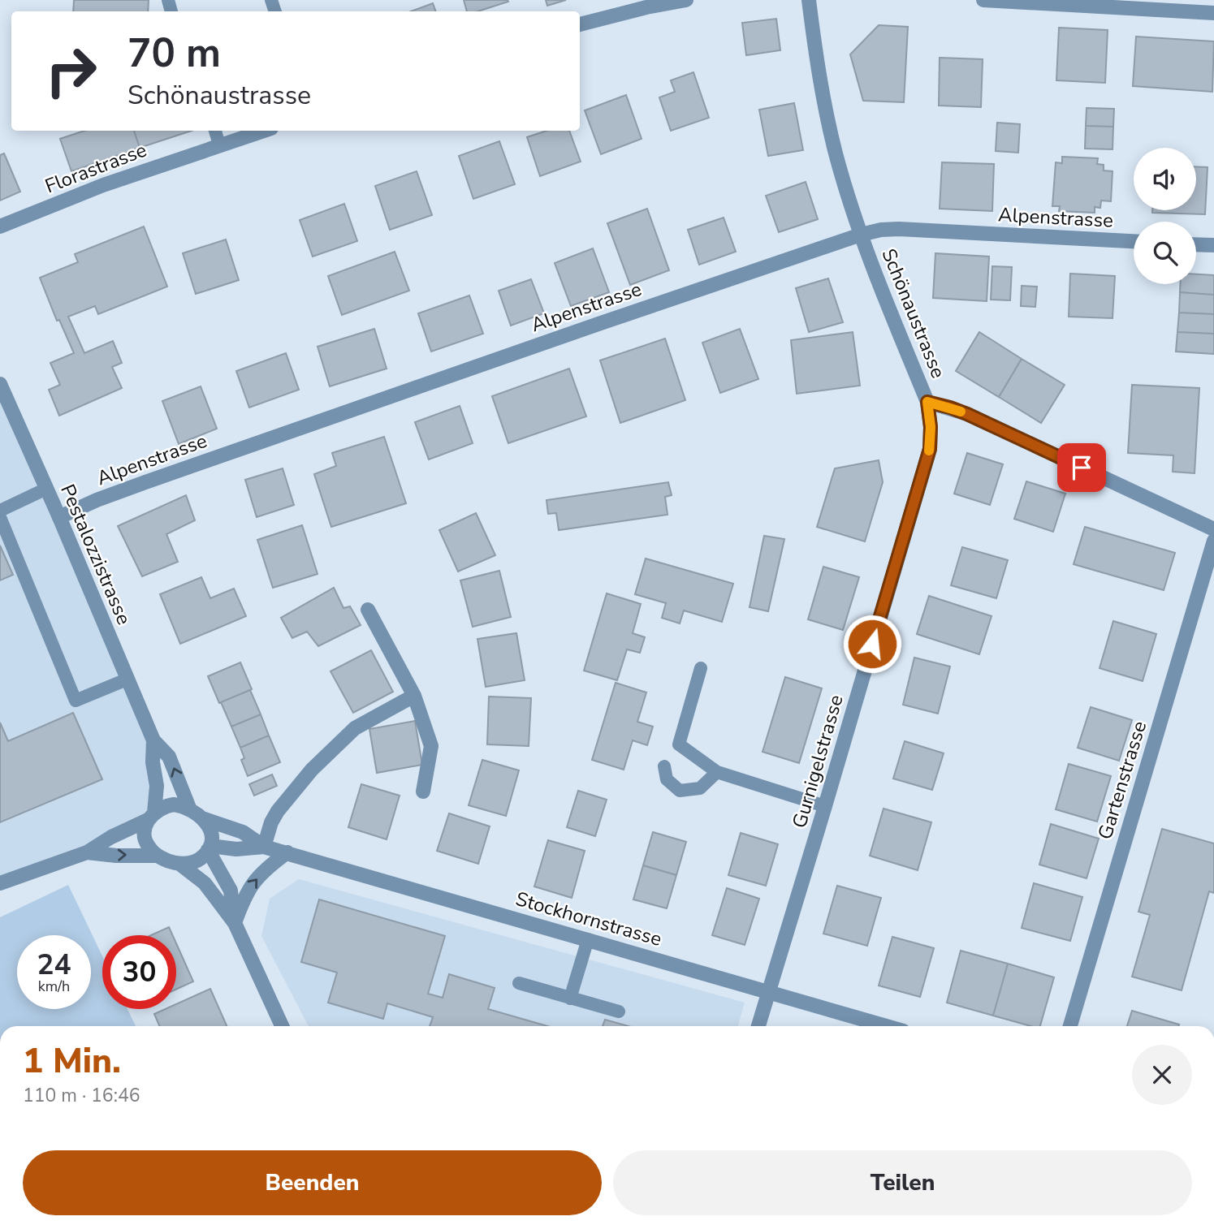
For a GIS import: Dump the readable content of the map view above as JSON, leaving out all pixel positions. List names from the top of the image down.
{
  "streets": {
    "street": [
      "Florastrasse",
      "Alpenstrasse",
      "Schönaustrasse",
      "Pestalozzistrasse",
      "Gurnigelstrasse",
      "Gartenstrasse",
      "Stockhornstrasse"
    ]
  },
  "crossings": [
    ["Alpenstrasse", "Schönaustrasse"],
    ["Alpenstrasse", "Pestalozzistrasse"],
    ["Schönaustrasse", "Gurnigelstrasse"],
    ["Pestalozzistrasse", "Stockhornstrasse"],
    ["Gurnigelstrasse", "Stockhornstrasse"]
  ],
  "page": {
    "turn": ["70 m", "Schönaustrasse"],
    "speed": "24 km/h",
    "limit": "30",
    "heading": ["1 Min.", "110 m · 16:46"],
    "buttons": ["Beenden", "Teilen"]
  }
}
